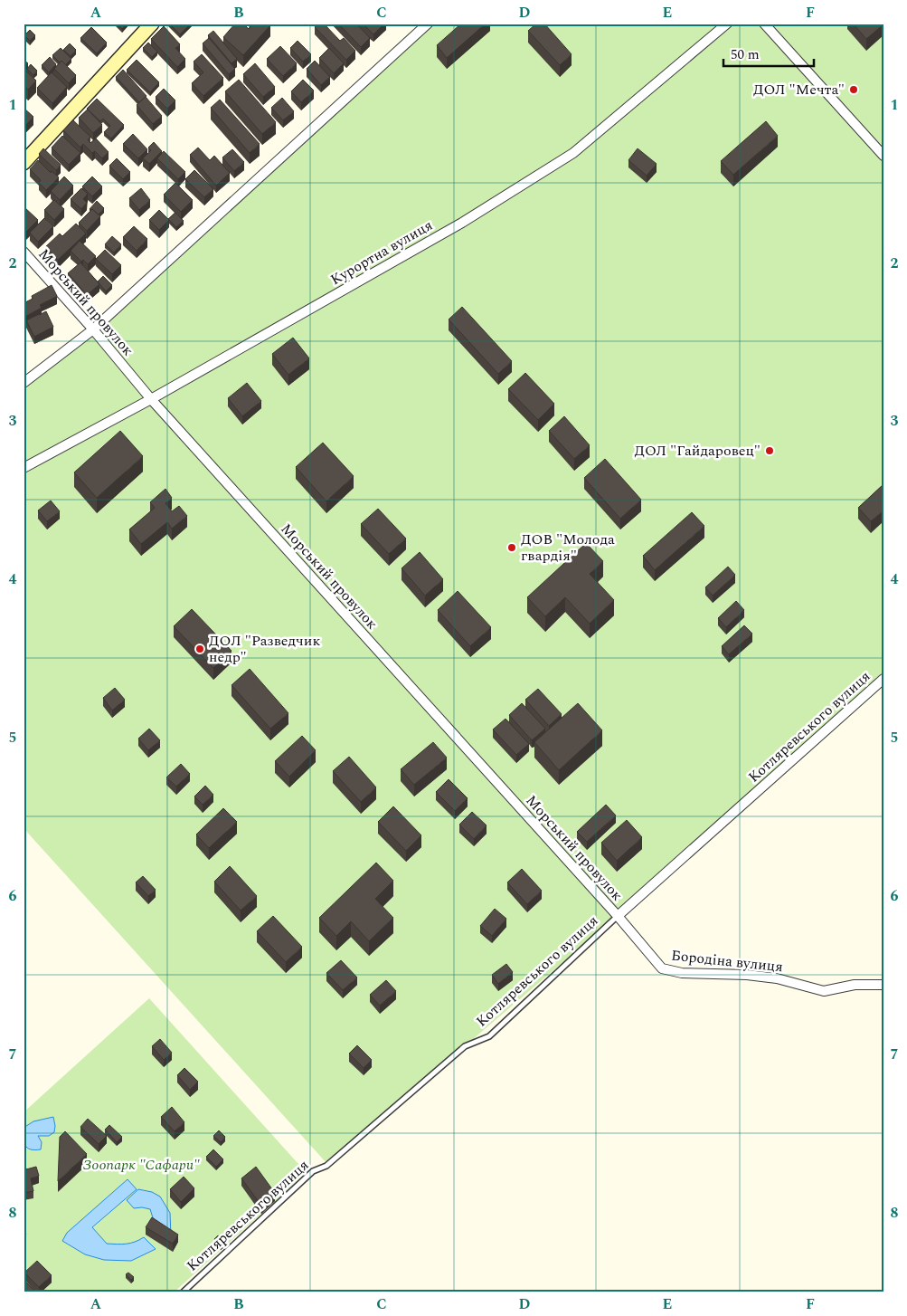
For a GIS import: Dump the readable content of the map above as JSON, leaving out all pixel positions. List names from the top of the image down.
{
  "streets": {
    "street": [
      "Курортна вулиця",
      "Морський провулок",
      "Котляревського вулиця",
      "Бородіна вулиця"
    ]
  },
  "crossings": [
    ["Курортна вулиця", "Морський провулок"],
    ["Морський провулок", "Котляревського вулиця"],
    ["Морський провулок", "Бородіна вулиця"],
    ["Котляревського вулиця", "Бородіна вулиця"]
  ],
  "parks": ["Зоопарк \"Сафари\""],
  "places": [
    "ДОЛ \"Мечта\"",
    "ДОЛ \"Гайдаровец\"",
    "ДОВ \"Молода гвардія\"",
    "ДОЛ \"Разведчик недр\""
  ],
  "scale_bar": "50 m",
  "grid": {
    "columns": [
      "A",
      "B",
      "C",
      "D",
      "E",
      "F"
    ],
    "rows": [
      "1",
      "2",
      "3",
      "4",
      "5",
      "6",
      "7",
      "8"
    ]
  }
}
